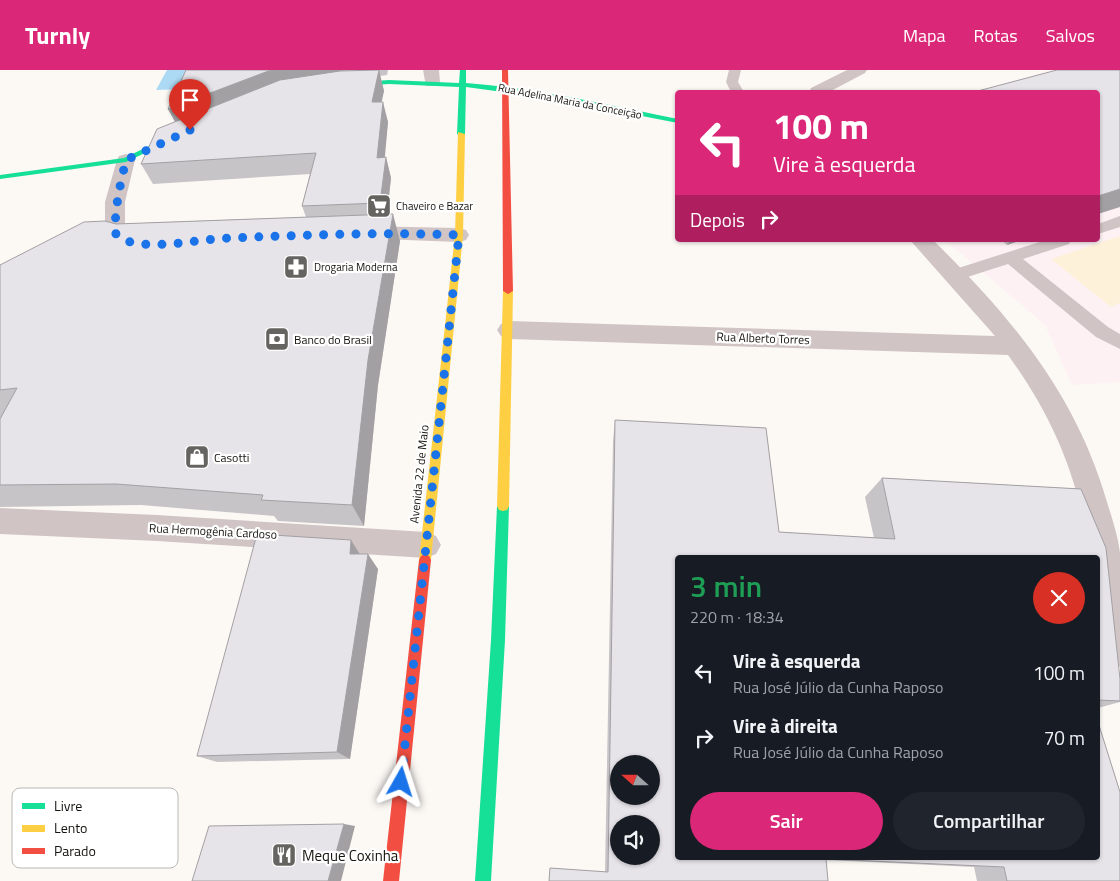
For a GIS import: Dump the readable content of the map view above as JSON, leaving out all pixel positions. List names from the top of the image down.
{
  "streets": {
    "main road": ["Rua Adelina Maria da Conceição", "Avenida 22 de Maio"],
    "street": ["Rua Alberto Torres", "Rua Hermogênia Cardoso"]
  },
  "crossings": [
    ["Rua Adelina Maria da Conceição", "Avenida 22 de Maio"],
    ["Avenida 22 de Maio", "Rua Hermogênia Cardoso"]
  ],
  "places": {
    "supermarket": ["Chaveiro e Bazar"],
    "pharmacy": ["Drogaria Moderna"],
    "bank": ["Banco do Brasil"],
    "shop": ["Casotti"],
    "restaurant": ["Meque Coxinha"]
  },
  "legend": ["Livre", "Lento", "Parado"],
  "north": "left",
  "page": {
    "header": "Turnly",
    "nav": ["Mapa", "Rotas", "Salvos"],
    "turn": ["100 m", "Vire à esquerda"],
    "then": "Depois",
    "heading": ["3 min", "220 m · 18:34"],
    "list": [
      {
        "name": "Vire à esquerda",
        "note": "Rua José Júlio da Cunha Raposo",
        "value": "100 m"
      },
      {
        "name": "Vire à direita",
        "note": "Rua José Júlio da Cunha Raposo",
        "value": "70 m"
      }
    ],
    "buttons": ["Sair", "Compartilhar"]
  }
}
